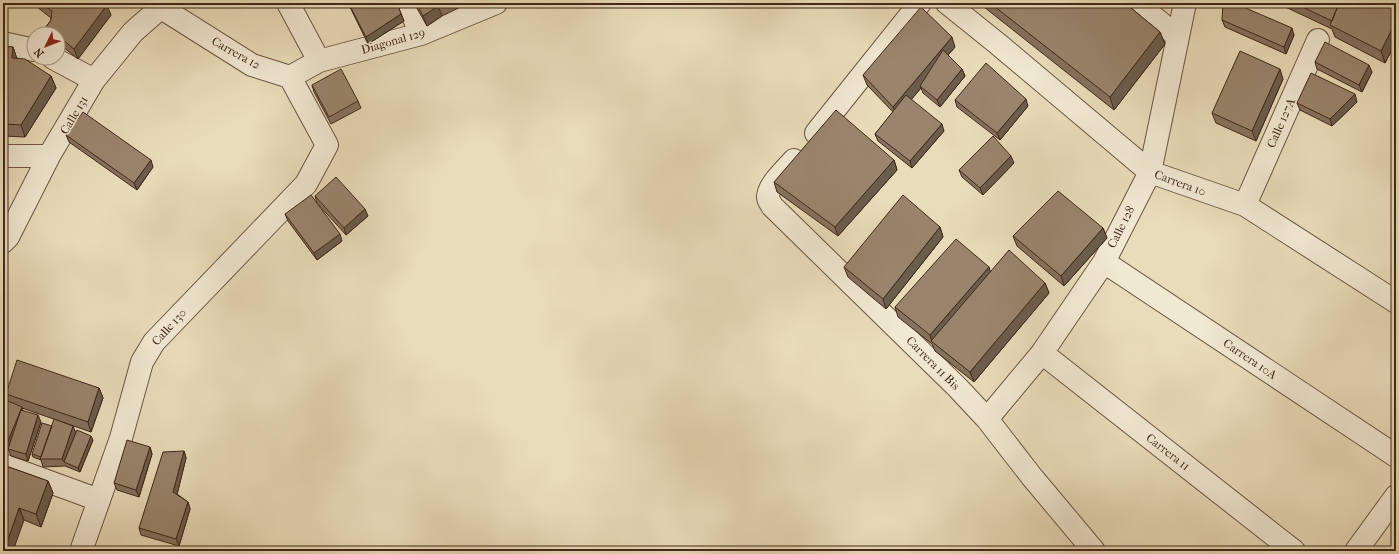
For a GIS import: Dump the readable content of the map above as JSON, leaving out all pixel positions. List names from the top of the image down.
{
  "streets": {
    "street": [
      "Diagonal 129",
      "Carrera 12",
      "Calle 131",
      "Calle 127A",
      "Carrera 10",
      "Calle 128",
      "Calle 130",
      "Carrera 10A",
      "Carrera 11 Bis",
      "Carrera 11"
    ]
  },
  "crossings": [
    ["Diagonal 129", "Carrera 12"],
    ["Diagonal 129", "Calle 130"],
    ["Carrera 12", "Calle 131"],
    ["Carrera 12", "Calle 130"],
    ["Calle 127A", "Carrera 10"],
    ["Carrera 10", "Calle 128"],
    ["Calle 128", "Carrera 10A"],
    ["Calle 128", "Carrera 11 Bis"],
    ["Calle 128", "Carrera 11"]
  ],
  "north": "bottom left"
}
